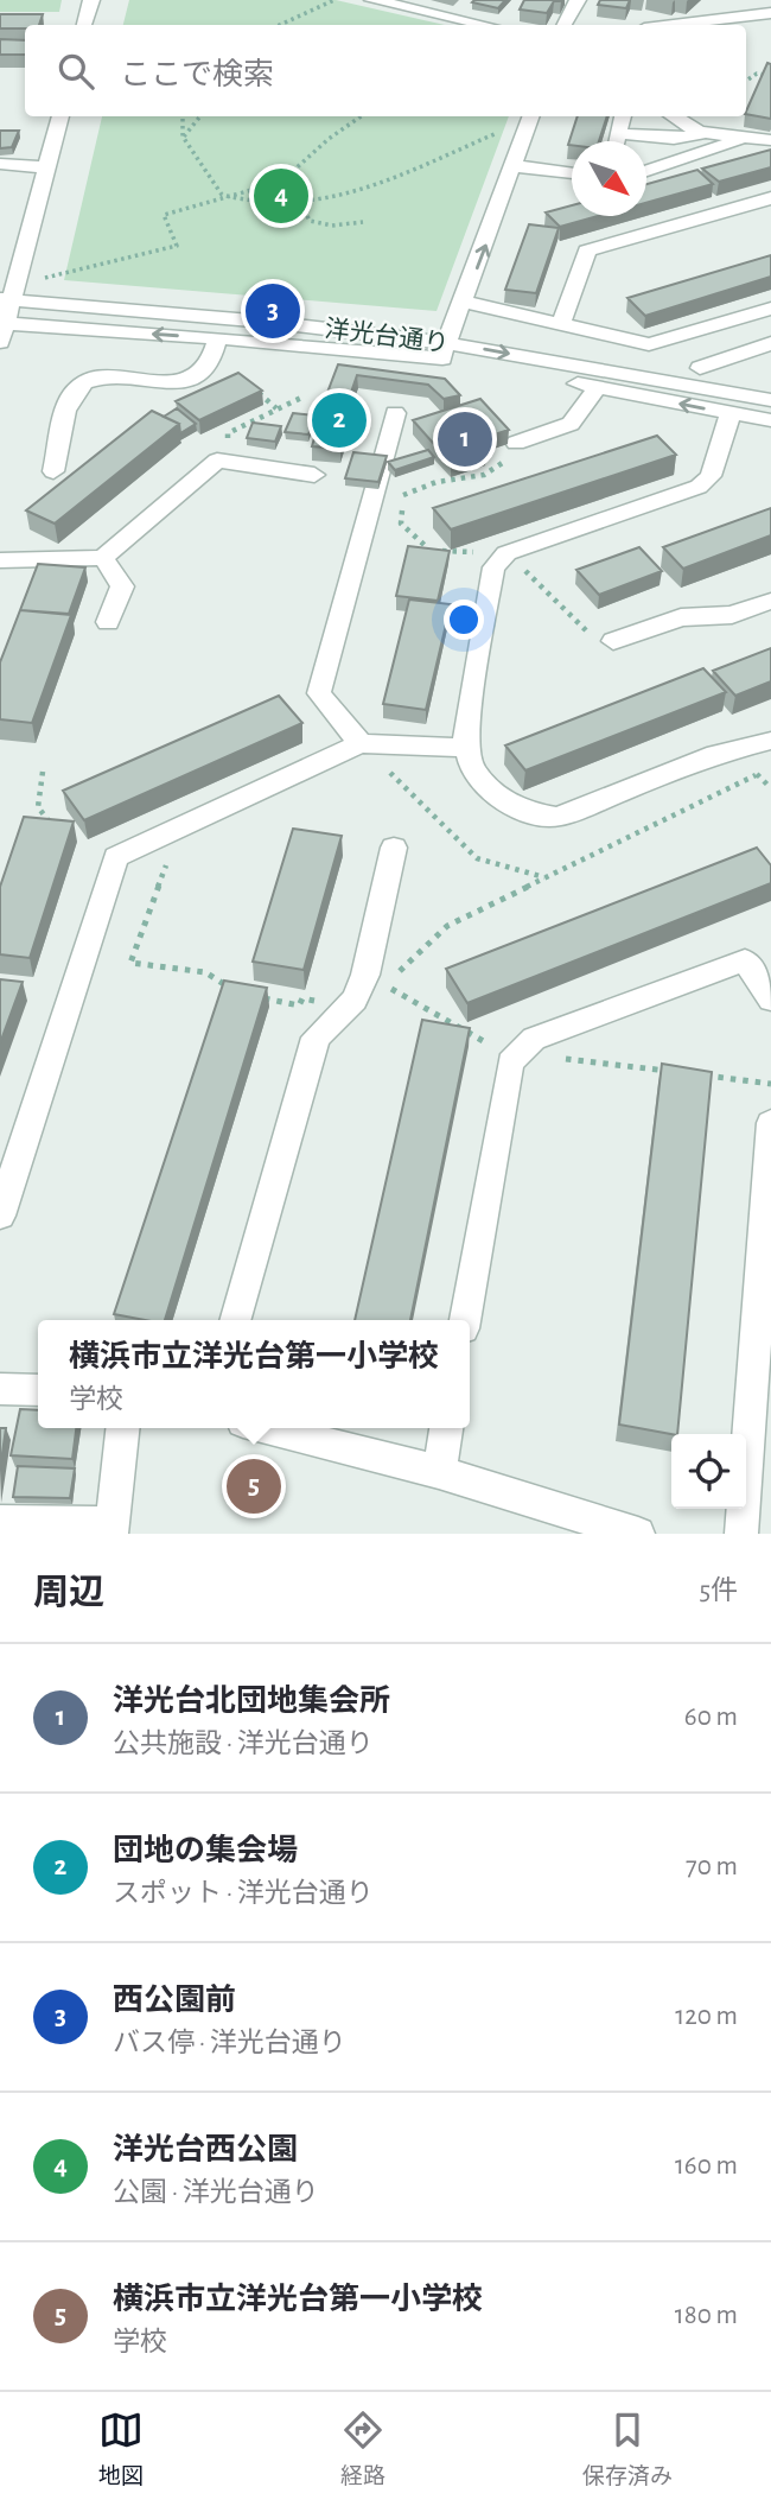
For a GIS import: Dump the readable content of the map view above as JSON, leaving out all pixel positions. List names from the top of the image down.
{
  "streets": {
    "street": ["洋光台通り"]
  },
  "north": "bottom right",
  "page": {
    "search": "ここで検索",
    "pins": [
      "4",
      "3",
      "2",
      "1",
      "5"
    ],
    "popup": ["横浜市立洋光台第一小学校", "学校"],
    "heading": ["周辺", "5件"],
    "list": [
      {
        "mark": "1",
        "name": "洋光台北団地集会所",
        "note": "公共施設 · 洋光台通り",
        "value": "60 m"
      },
      {
        "mark": "2",
        "name": "団地の集会場",
        "note": "スポット · 洋光台通り",
        "value": "70 m"
      },
      {
        "mark": "3",
        "name": "西公園前",
        "note": "バス停 · 洋光台通り",
        "value": "120 m"
      },
      {
        "mark": "4",
        "name": "洋光台西公園",
        "note": "公園 · 洋光台通り",
        "value": "160 m"
      },
      {
        "mark": "5",
        "name": "横浜市立洋光台第一小学校",
        "note": "学校",
        "value": "180 m"
      }
    ],
    "nav": ["地図", "経路", "保存済み"]
  }
}
